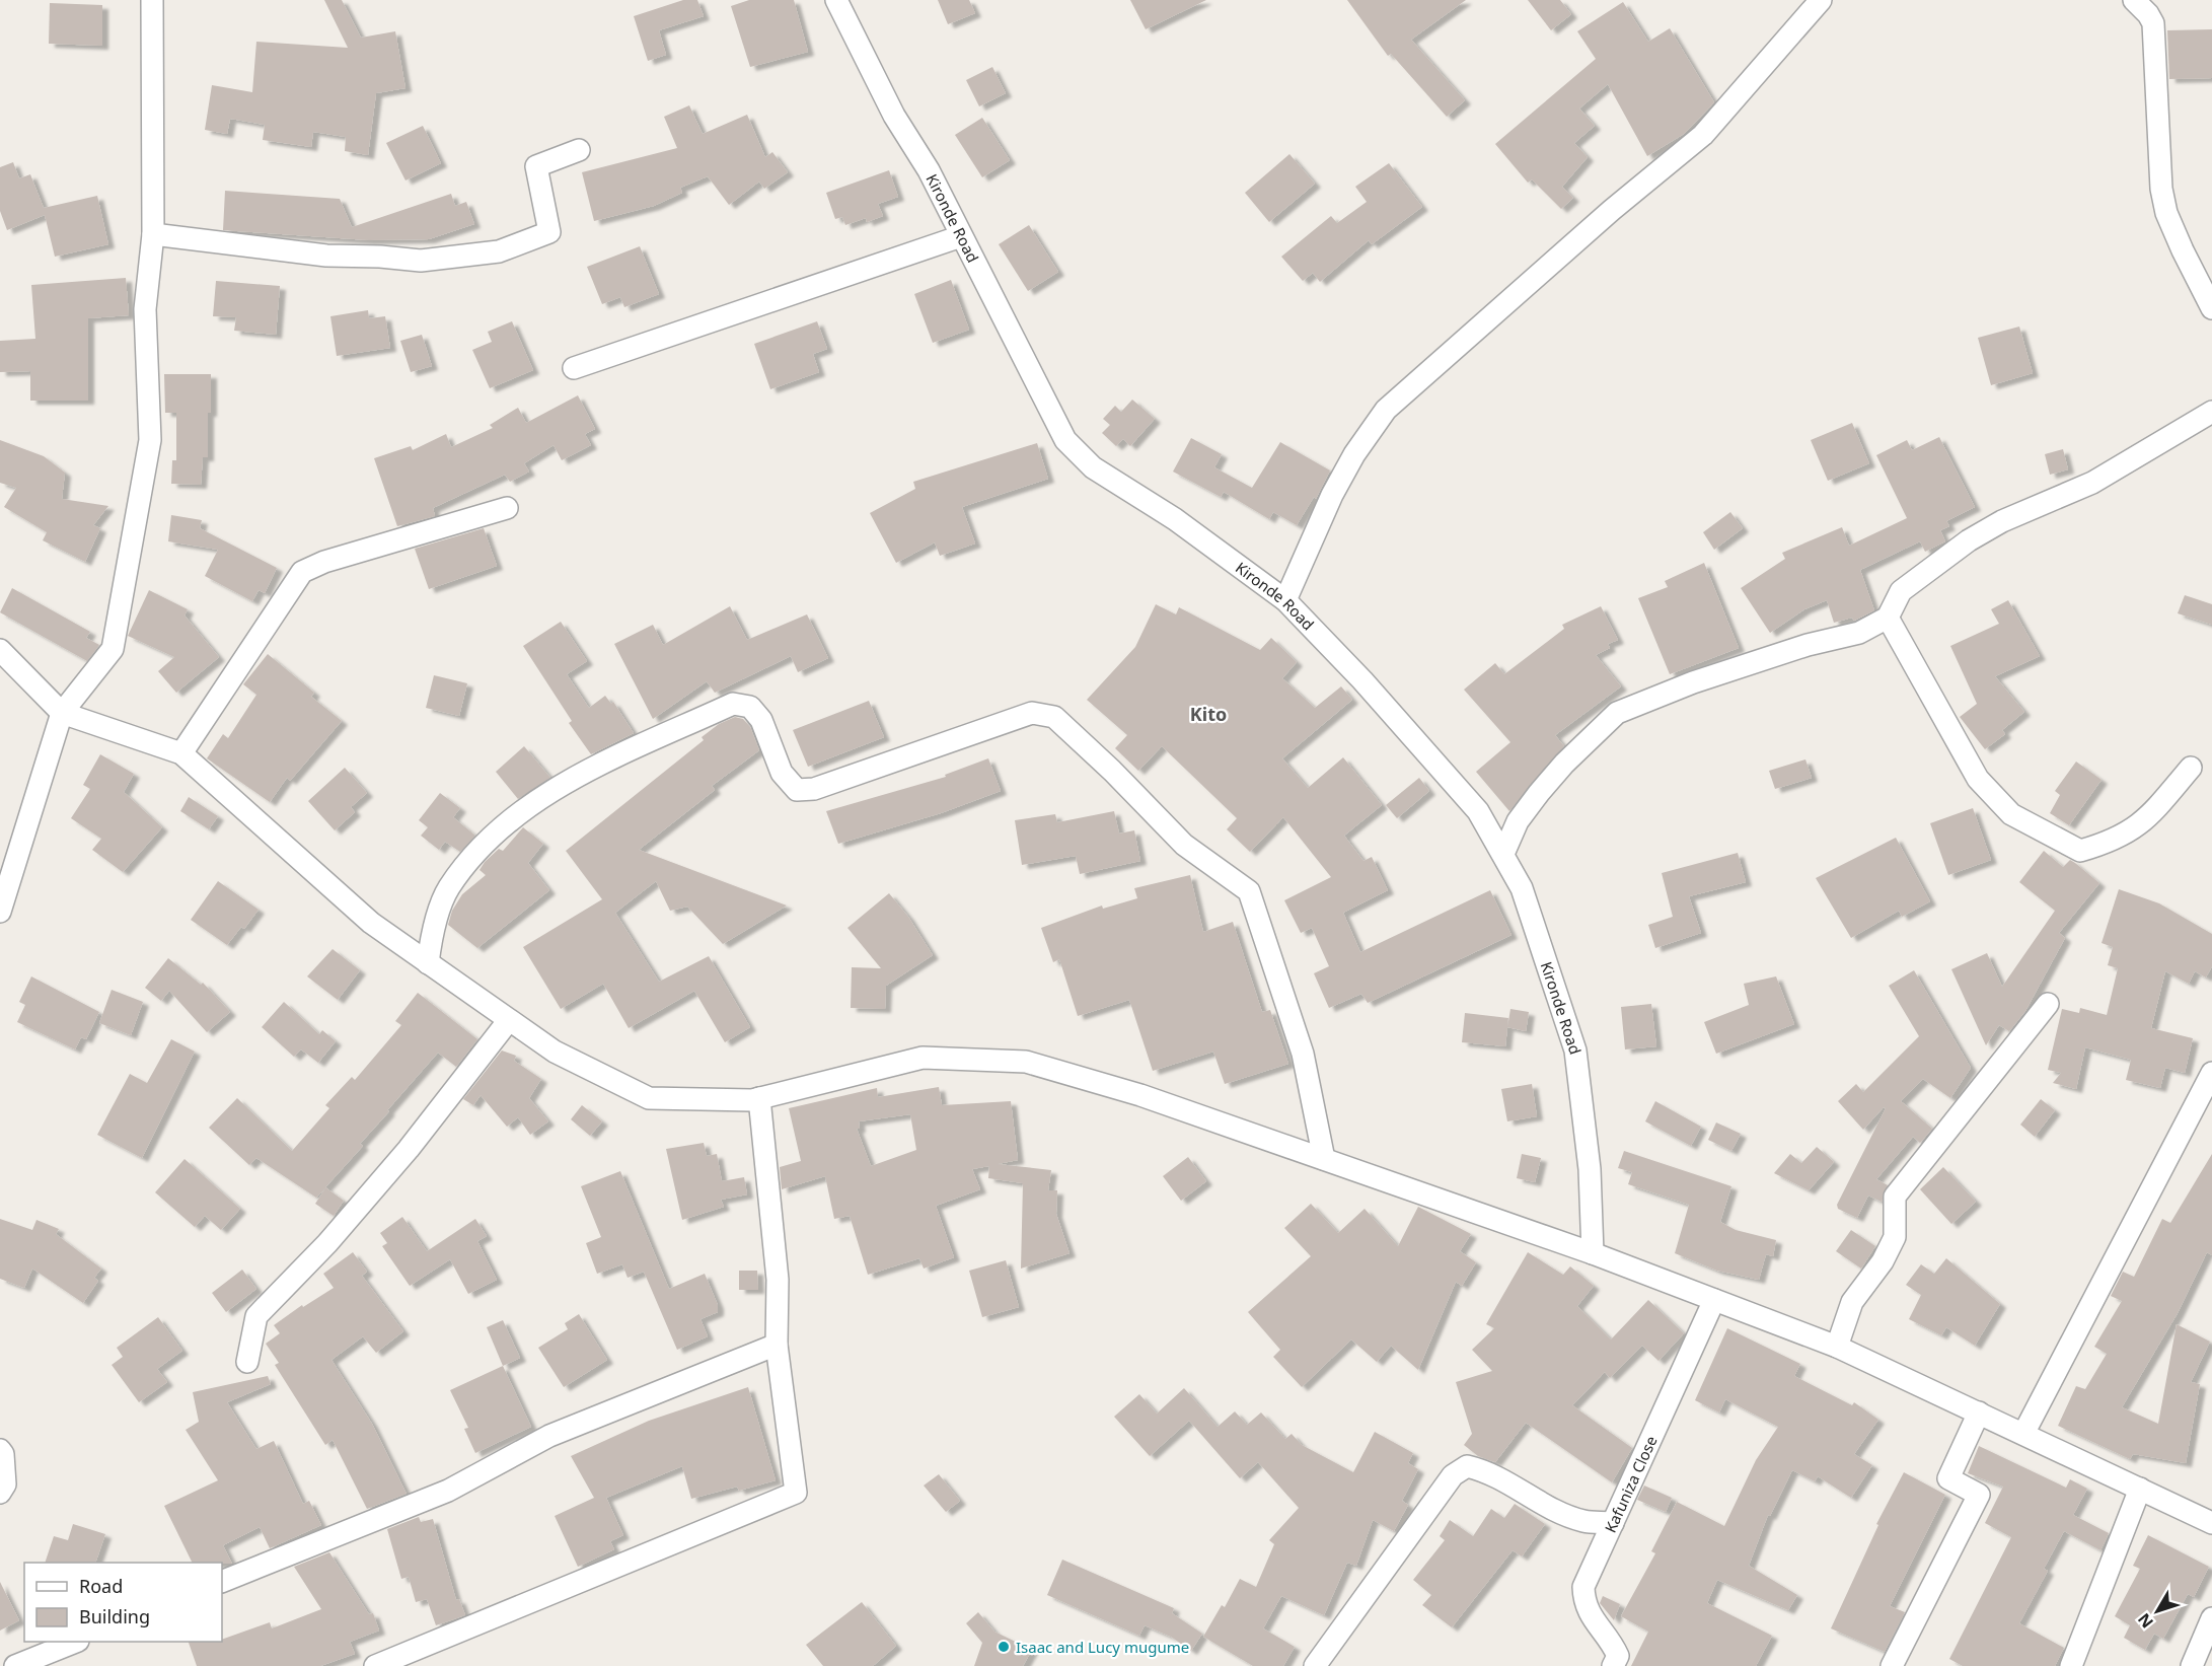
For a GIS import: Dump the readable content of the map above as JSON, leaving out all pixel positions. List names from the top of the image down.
{
  "streets": {
    "street": ["Kironde Road", "Kafuniza Close"]
  },
  "districts": ["Kito"],
  "places": ["Isaac and Lucy mugume"],
  "legend": ["Road", "Building"],
  "north": "bottom left"
}
